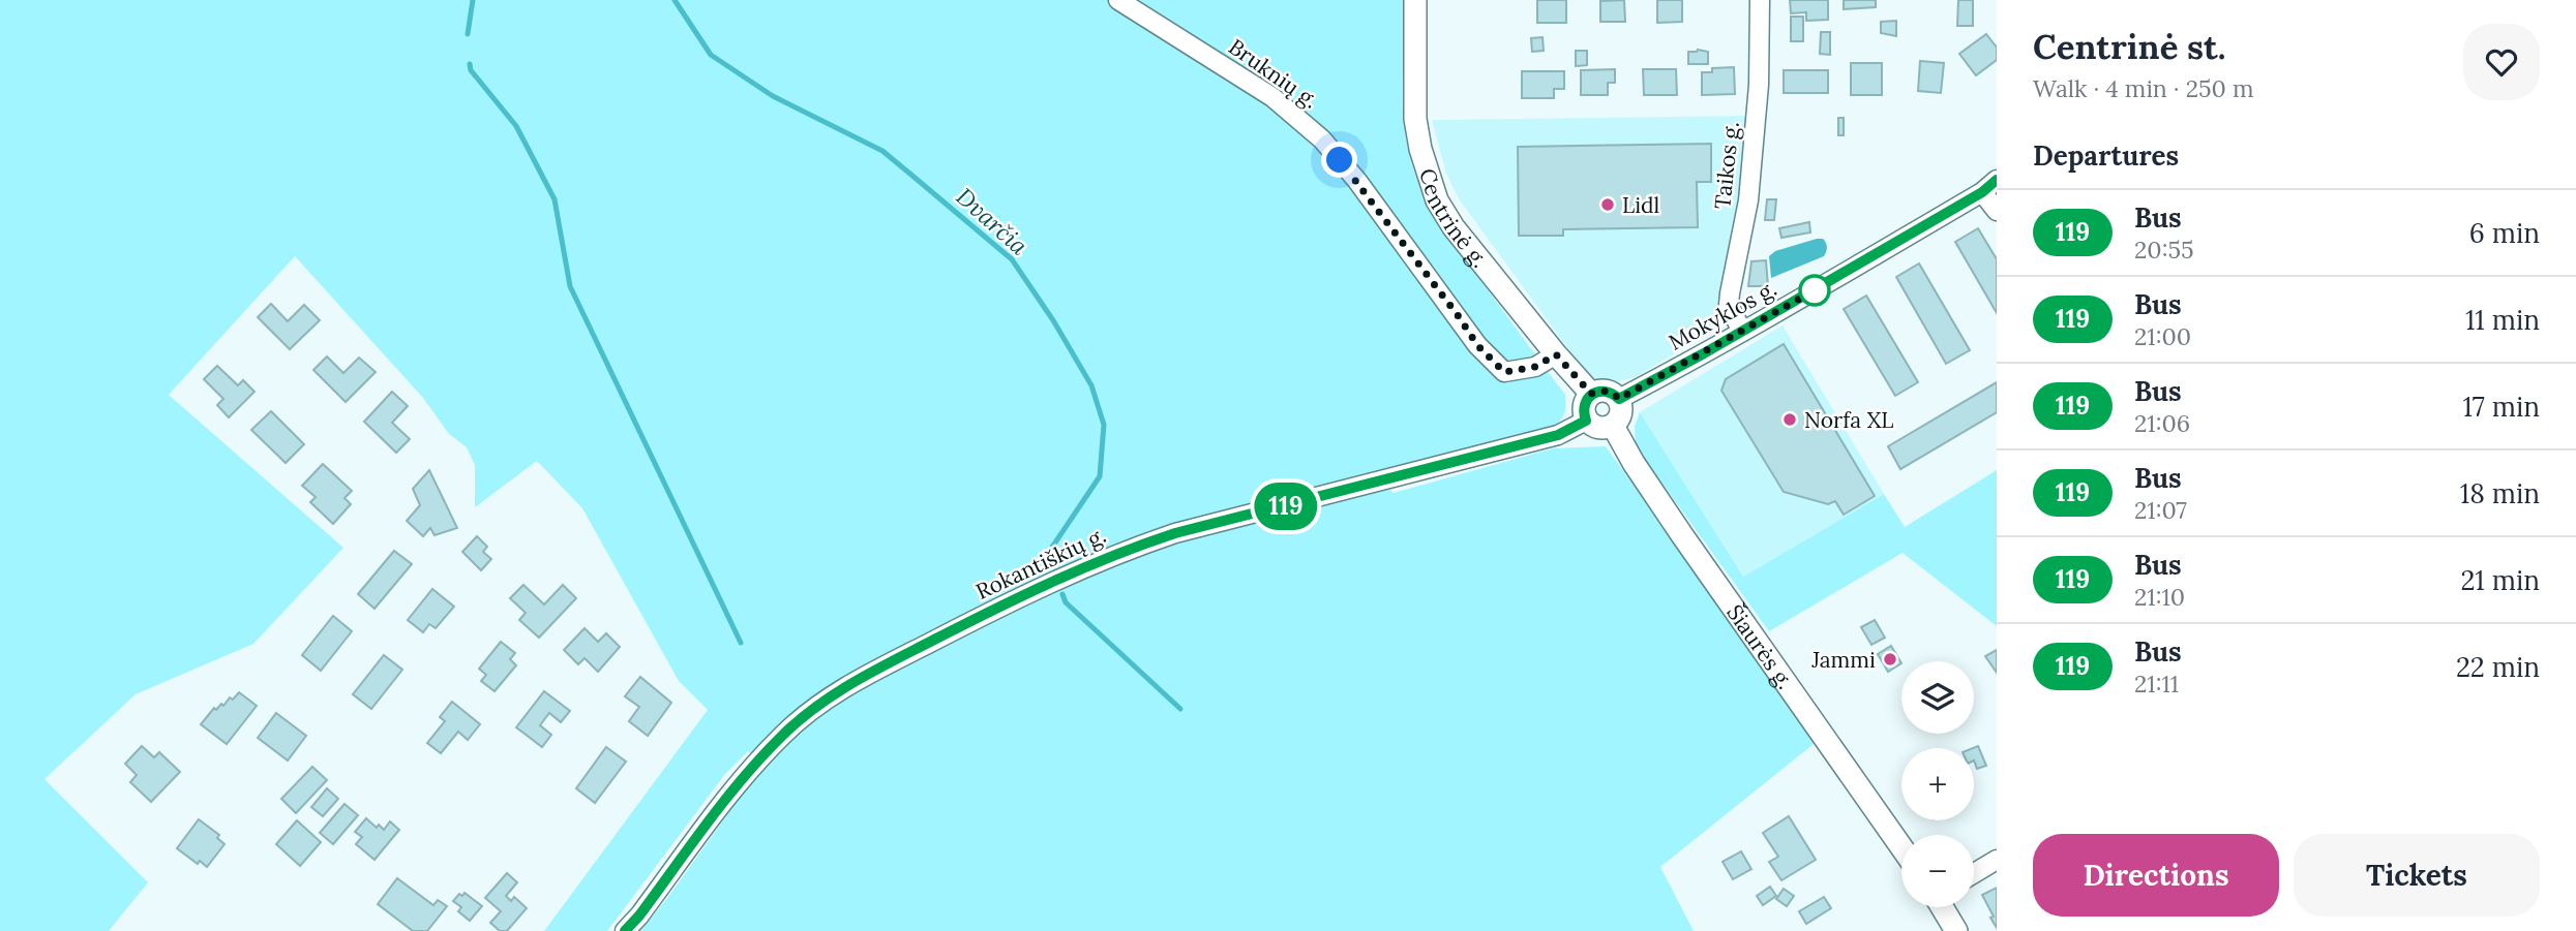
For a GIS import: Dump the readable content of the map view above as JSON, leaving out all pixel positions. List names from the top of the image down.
{
  "streets": {
    "main road": ["Centrinė g.", "Šiaurės g."],
    "street": [
      "Bruknių g.",
      "Taikos g.",
      "Mokyklos g.",
      "Rokantiškių g."
    ]
  },
  "crossings": [
    ["Bruknių g.", "Centrinė g."],
    ["Taikos g.", "Mokyklos g."],
    ["Centrinė g.", "Mokyklos g."],
    ["Centrinė g.", "Rokantiškių g."],
    ["Centrinė g.", "Šiaurės g."],
    ["Mokyklos g.", "Rokantiškių g."],
    ["Mokyklos g.", "Šiaurės g."],
    ["Rokantiškių g.", "Šiaurės g."]
  ],
  "water": ["Dvarčia"],
  "places": ["Lidl", "Norfa XL", "Jammi"],
  "lines": ["bus line 119"],
  "page": {
    "on_map": "119",
    "heading": [
      ["Centrinė st.", "Walk · 4 min · 250 m"],
      "Departures"
    ],
    "list": [
      {
        "mark": "119",
        "name": "Bus",
        "note": "20:55",
        "value": "6 min"
      },
      {
        "mark": "119",
        "name": "Bus",
        "note": "21:00",
        "value": "11 min"
      },
      {
        "mark": "119",
        "name": "Bus",
        "note": "21:06",
        "value": "17 min"
      },
      {
        "mark": "119",
        "name": "Bus",
        "note": "21:07",
        "value": "18 min"
      },
      {
        "mark": "119",
        "name": "Bus",
        "note": "21:10",
        "value": "21 min"
      },
      {
        "mark": "119",
        "name": "Bus",
        "note": "21:11",
        "value": "22 min"
      }
    ],
    "map_buttons": ["+", "−"],
    "buttons": ["Directions", "Tickets"]
  }
}
